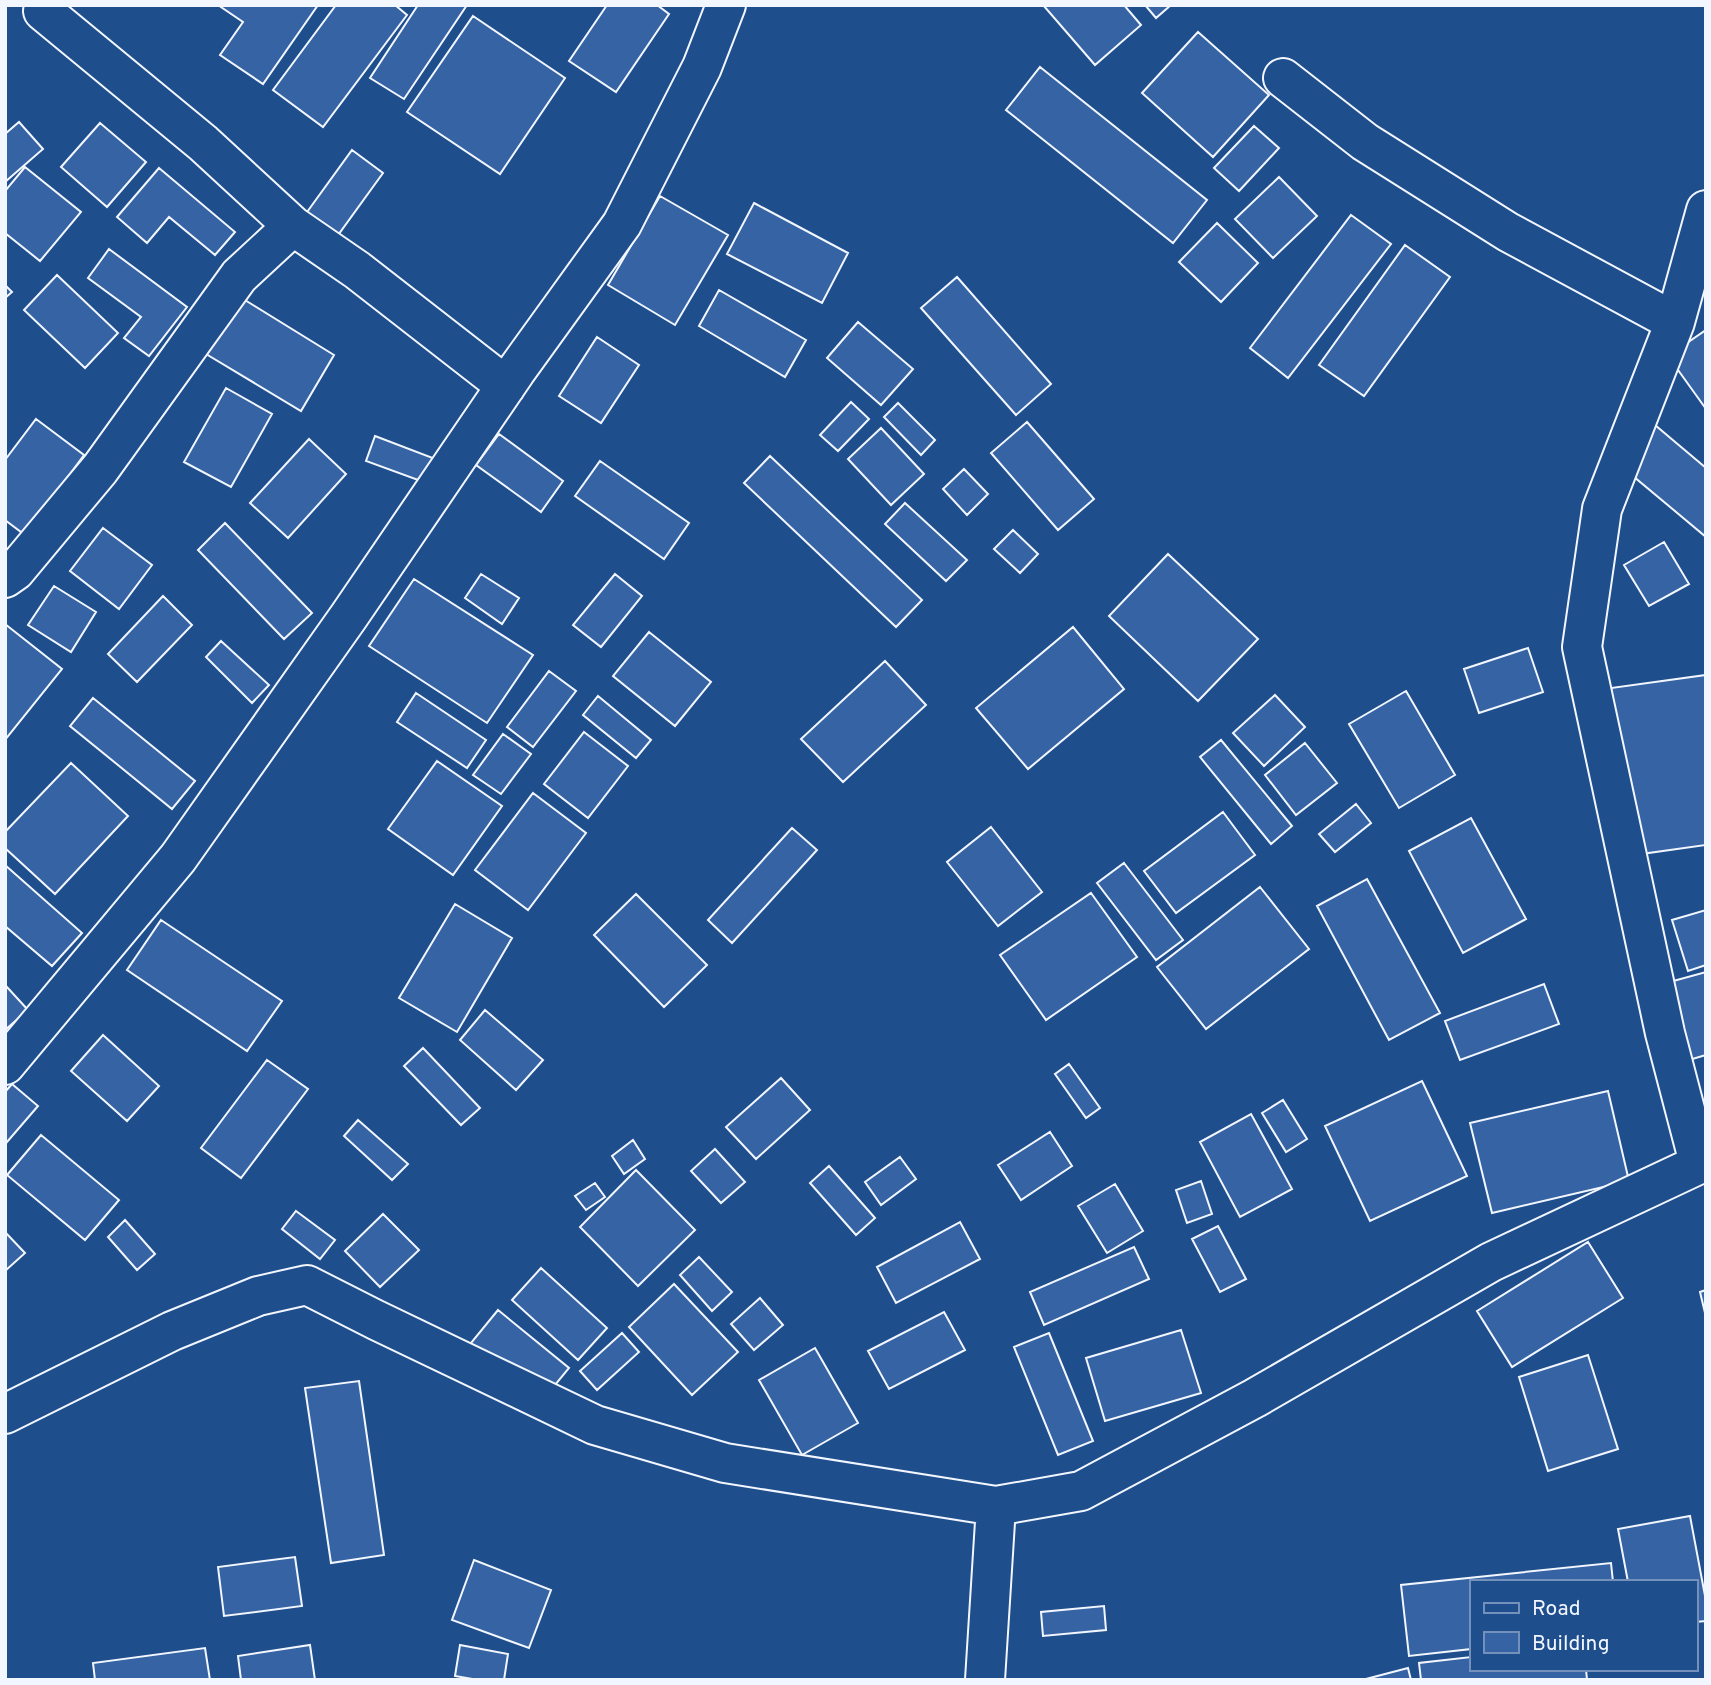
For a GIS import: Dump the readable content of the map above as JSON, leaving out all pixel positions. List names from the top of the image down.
{
  "legend": ["Road", "Building"]
}
